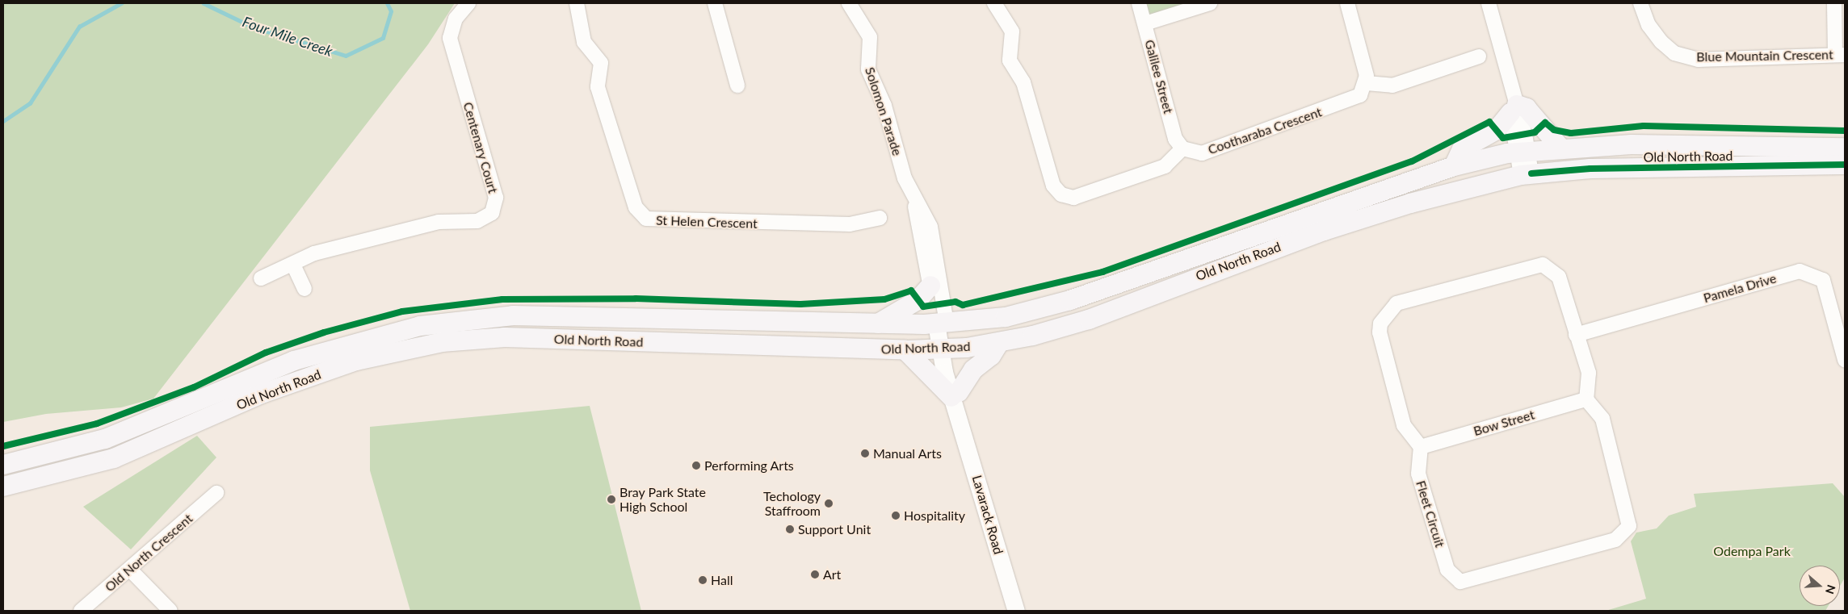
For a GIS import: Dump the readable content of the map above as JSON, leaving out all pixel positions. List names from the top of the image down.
{
  "streets": {
    "main road": ["Old North Road"],
    "street": [
      "Blue Mountain Crescent",
      "Galilee Street",
      "Solomon Parade",
      "Cootharaba Crescent",
      "Centenary Court",
      "St Helen Crescent",
      "Pamela Drive",
      "Bow Street",
      "Fleet Circuit",
      "Lavarack Road",
      "Old North Crescent"
    ]
  },
  "crossings": [
    ["Galilee Street", "Cootharaba Crescent"],
    ["Solomon Parade", "Old North Road"],
    ["Solomon Parade", "Lavarack Road"],
    ["Old North Road", "Lavarack Road"],
    ["Bow Street", "Fleet Circuit"]
  ],
  "water": ["Four Mile Creek"],
  "parks": ["Odempa Park"],
  "places": [
    "Manual Arts",
    "Performing Arts",
    "Bray Park State High School",
    "Techology Staffroom",
    "Hospitality",
    "Support Unit",
    "Art",
    "Hall"
  ],
  "north": "right"
}
